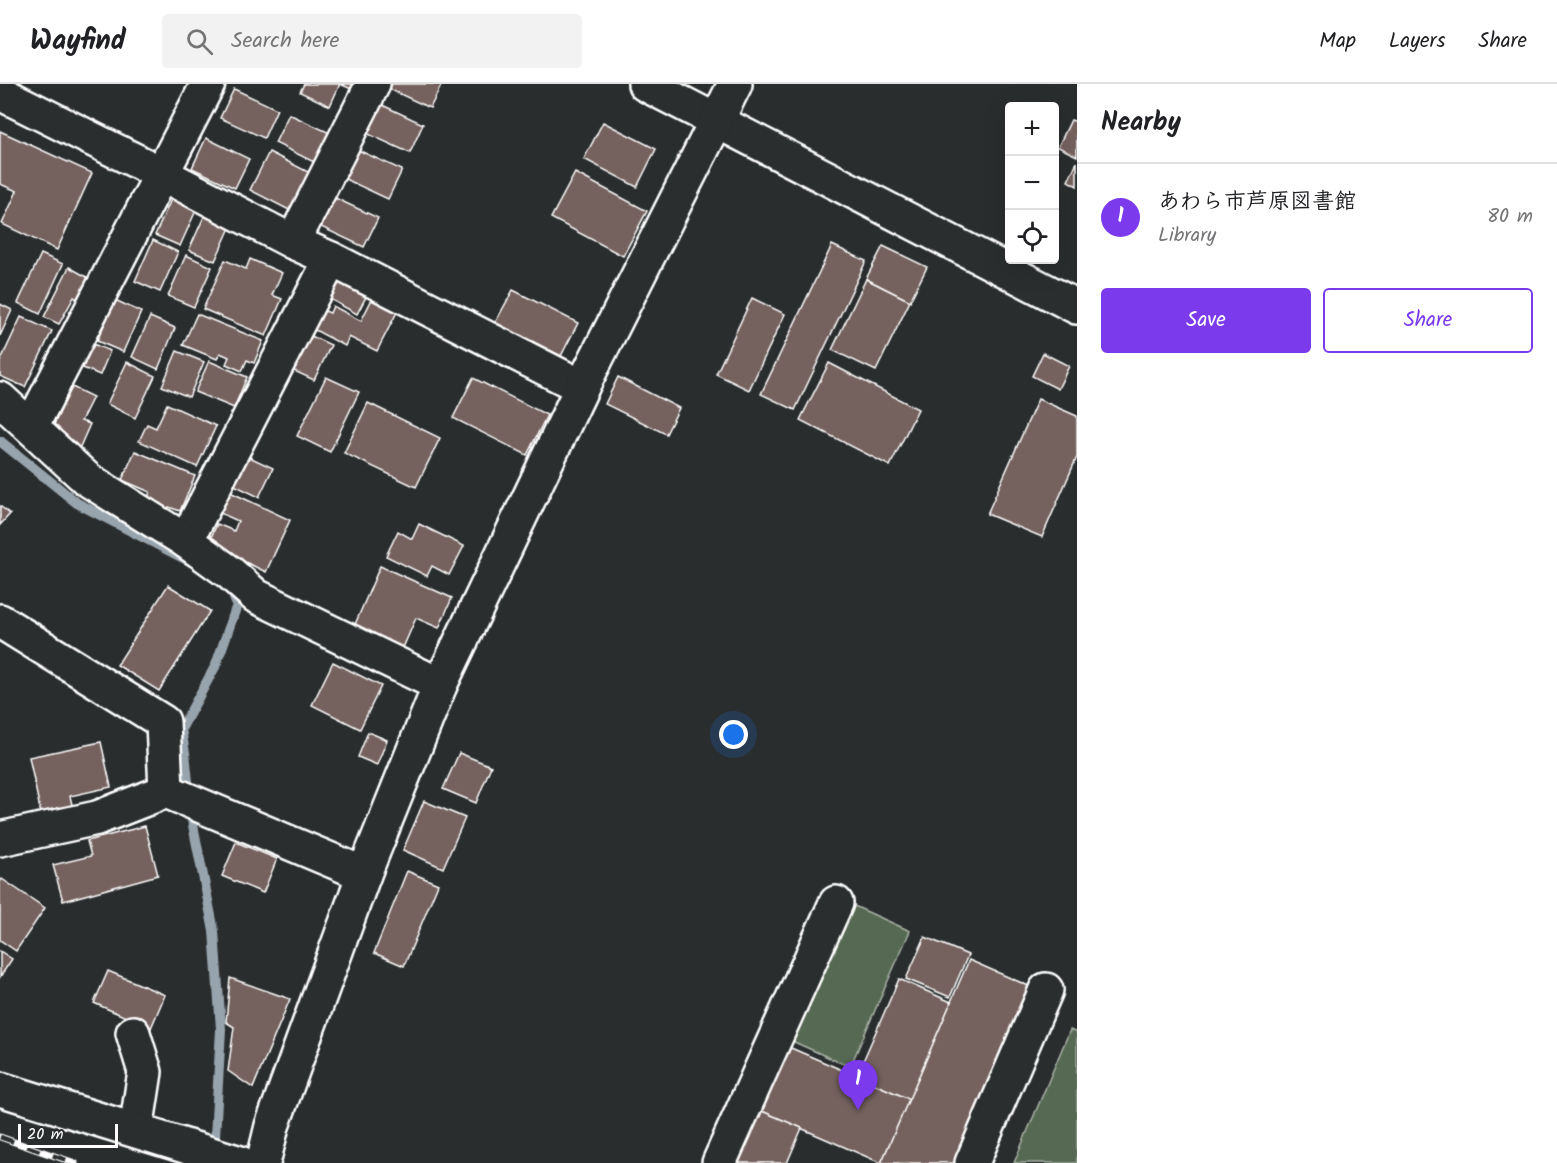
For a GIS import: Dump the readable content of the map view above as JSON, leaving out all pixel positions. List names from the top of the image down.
{
  "scale_bar": "20 m",
  "page": {
    "header": "Wayfind",
    "search": "Search here",
    "nav": ["Map", "Layers", "Share"],
    "heading": "Nearby",
    "map_buttons": ["+", "−"],
    "list": [
      {
        "mark": "1",
        "name": "あわら市芦原図書館",
        "note": "Library",
        "value": "80 m"
      }
    ],
    "buttons": ["Save", "Share"],
    "pins": "1",
    "scale": "20 m"
  }
}
